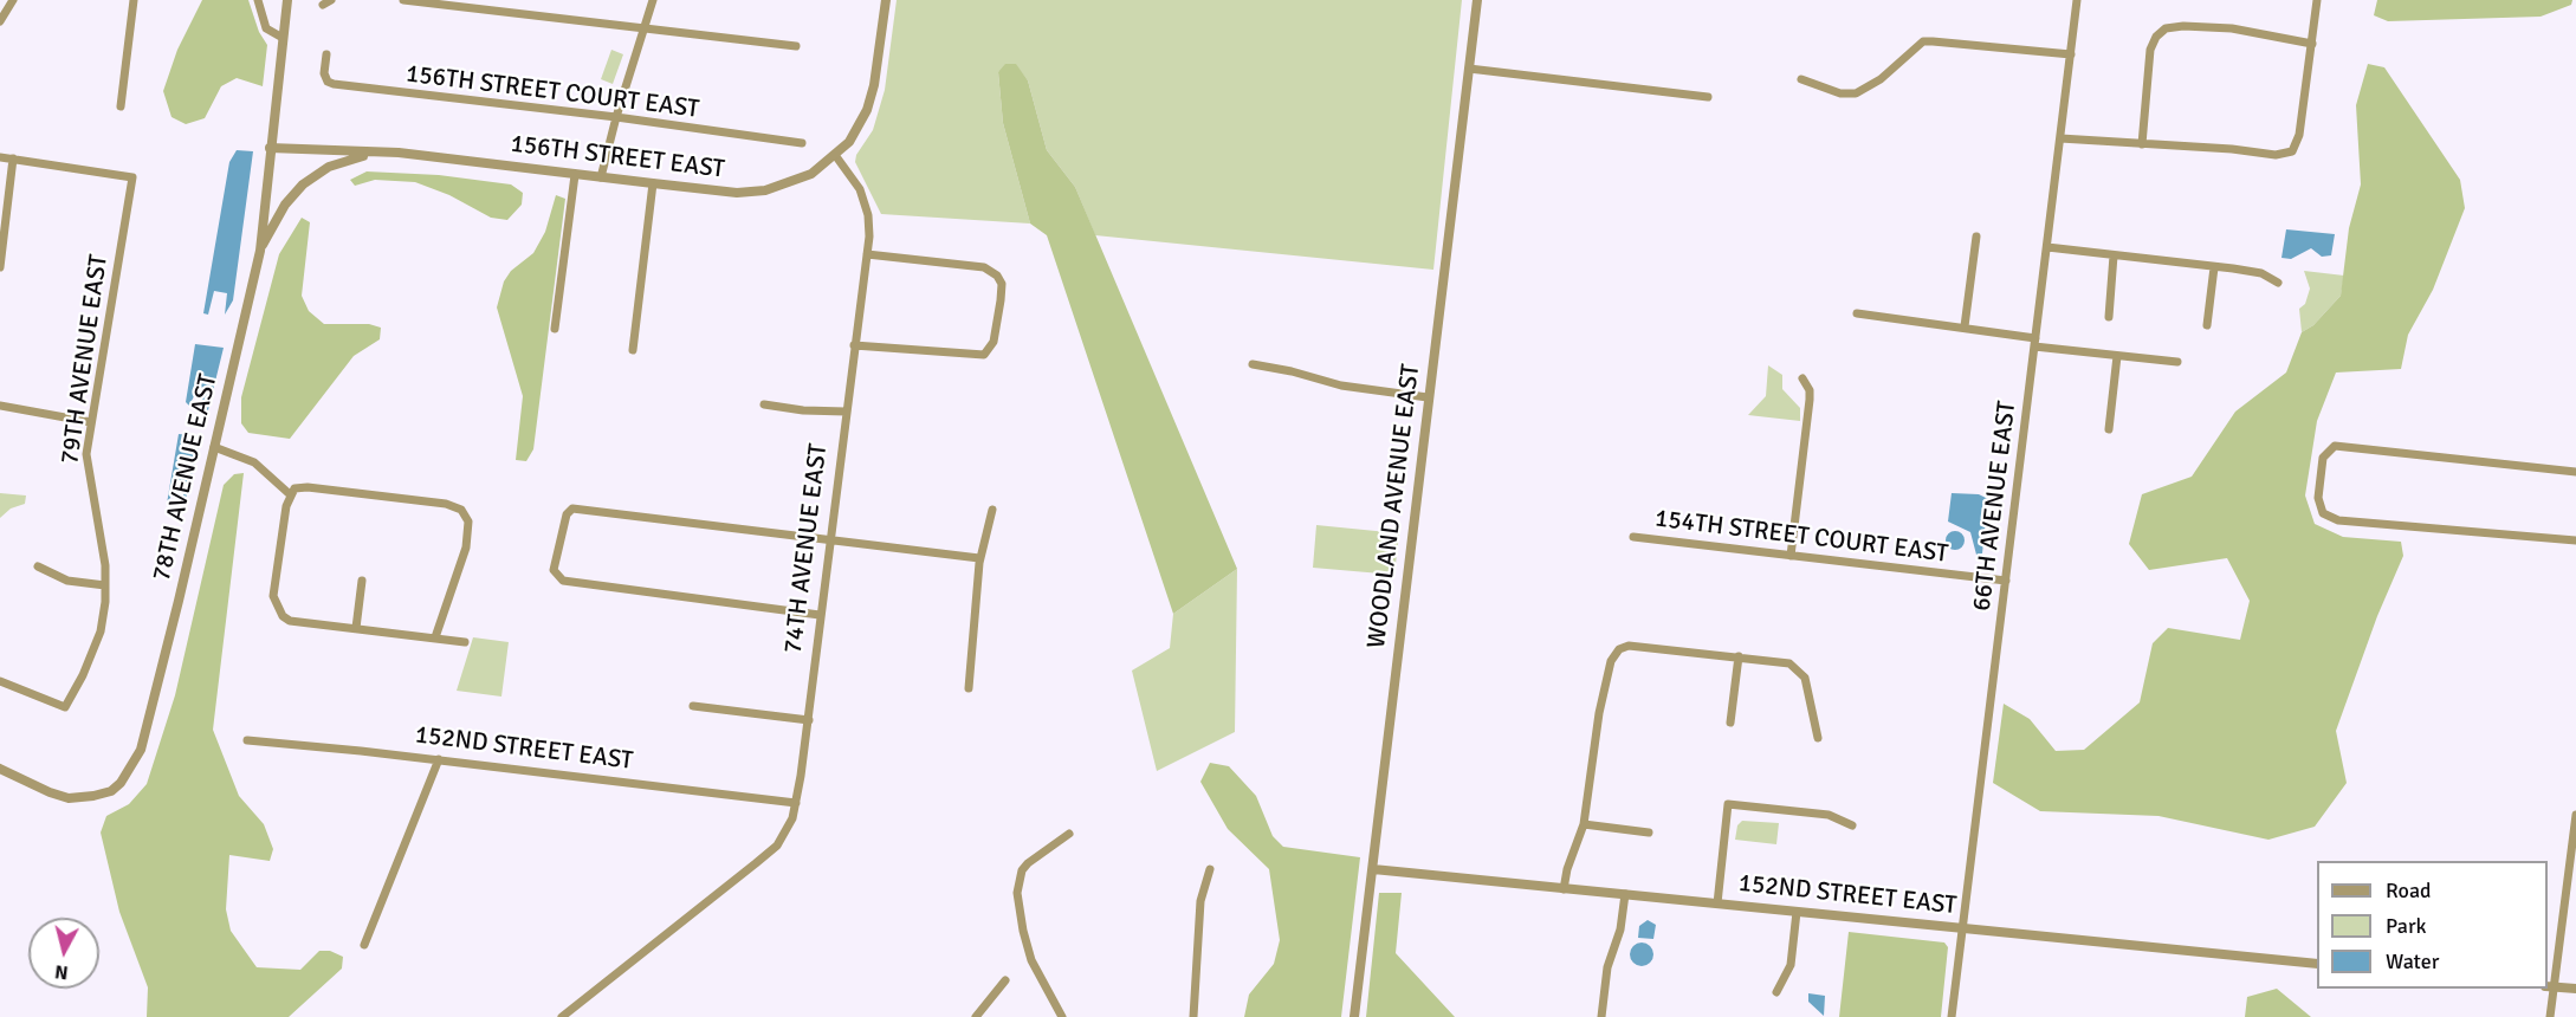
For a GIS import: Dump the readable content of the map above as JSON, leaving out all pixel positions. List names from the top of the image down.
{
  "streets": {
    "street": [
      "156TH STREET COURT EAST",
      "156TH STREET EAST",
      "79TH AVENUE EAST",
      "78TH AVENUE EAST",
      "WOODLAND AVENUE EAST",
      "66TH AVENUE EAST",
      "154TH STREET COURT EAST",
      "74TH AVENUE EAST",
      "152ND STREET EAST"
    ]
  },
  "crossings": [
    ["156TH STREET EAST", "78TH AVENUE EAST"],
    ["156TH STREET EAST", "74TH AVENUE EAST"],
    ["WOODLAND AVENUE EAST", "152ND STREET EAST"],
    ["66TH AVENUE EAST", "154TH STREET COURT EAST"],
    ["66TH AVENUE EAST", "152ND STREET EAST"],
    ["74TH AVENUE EAST", "152ND STREET EAST"]
  ],
  "legend": ["Road", "Park", "Water"],
  "north": "bottom"
}
